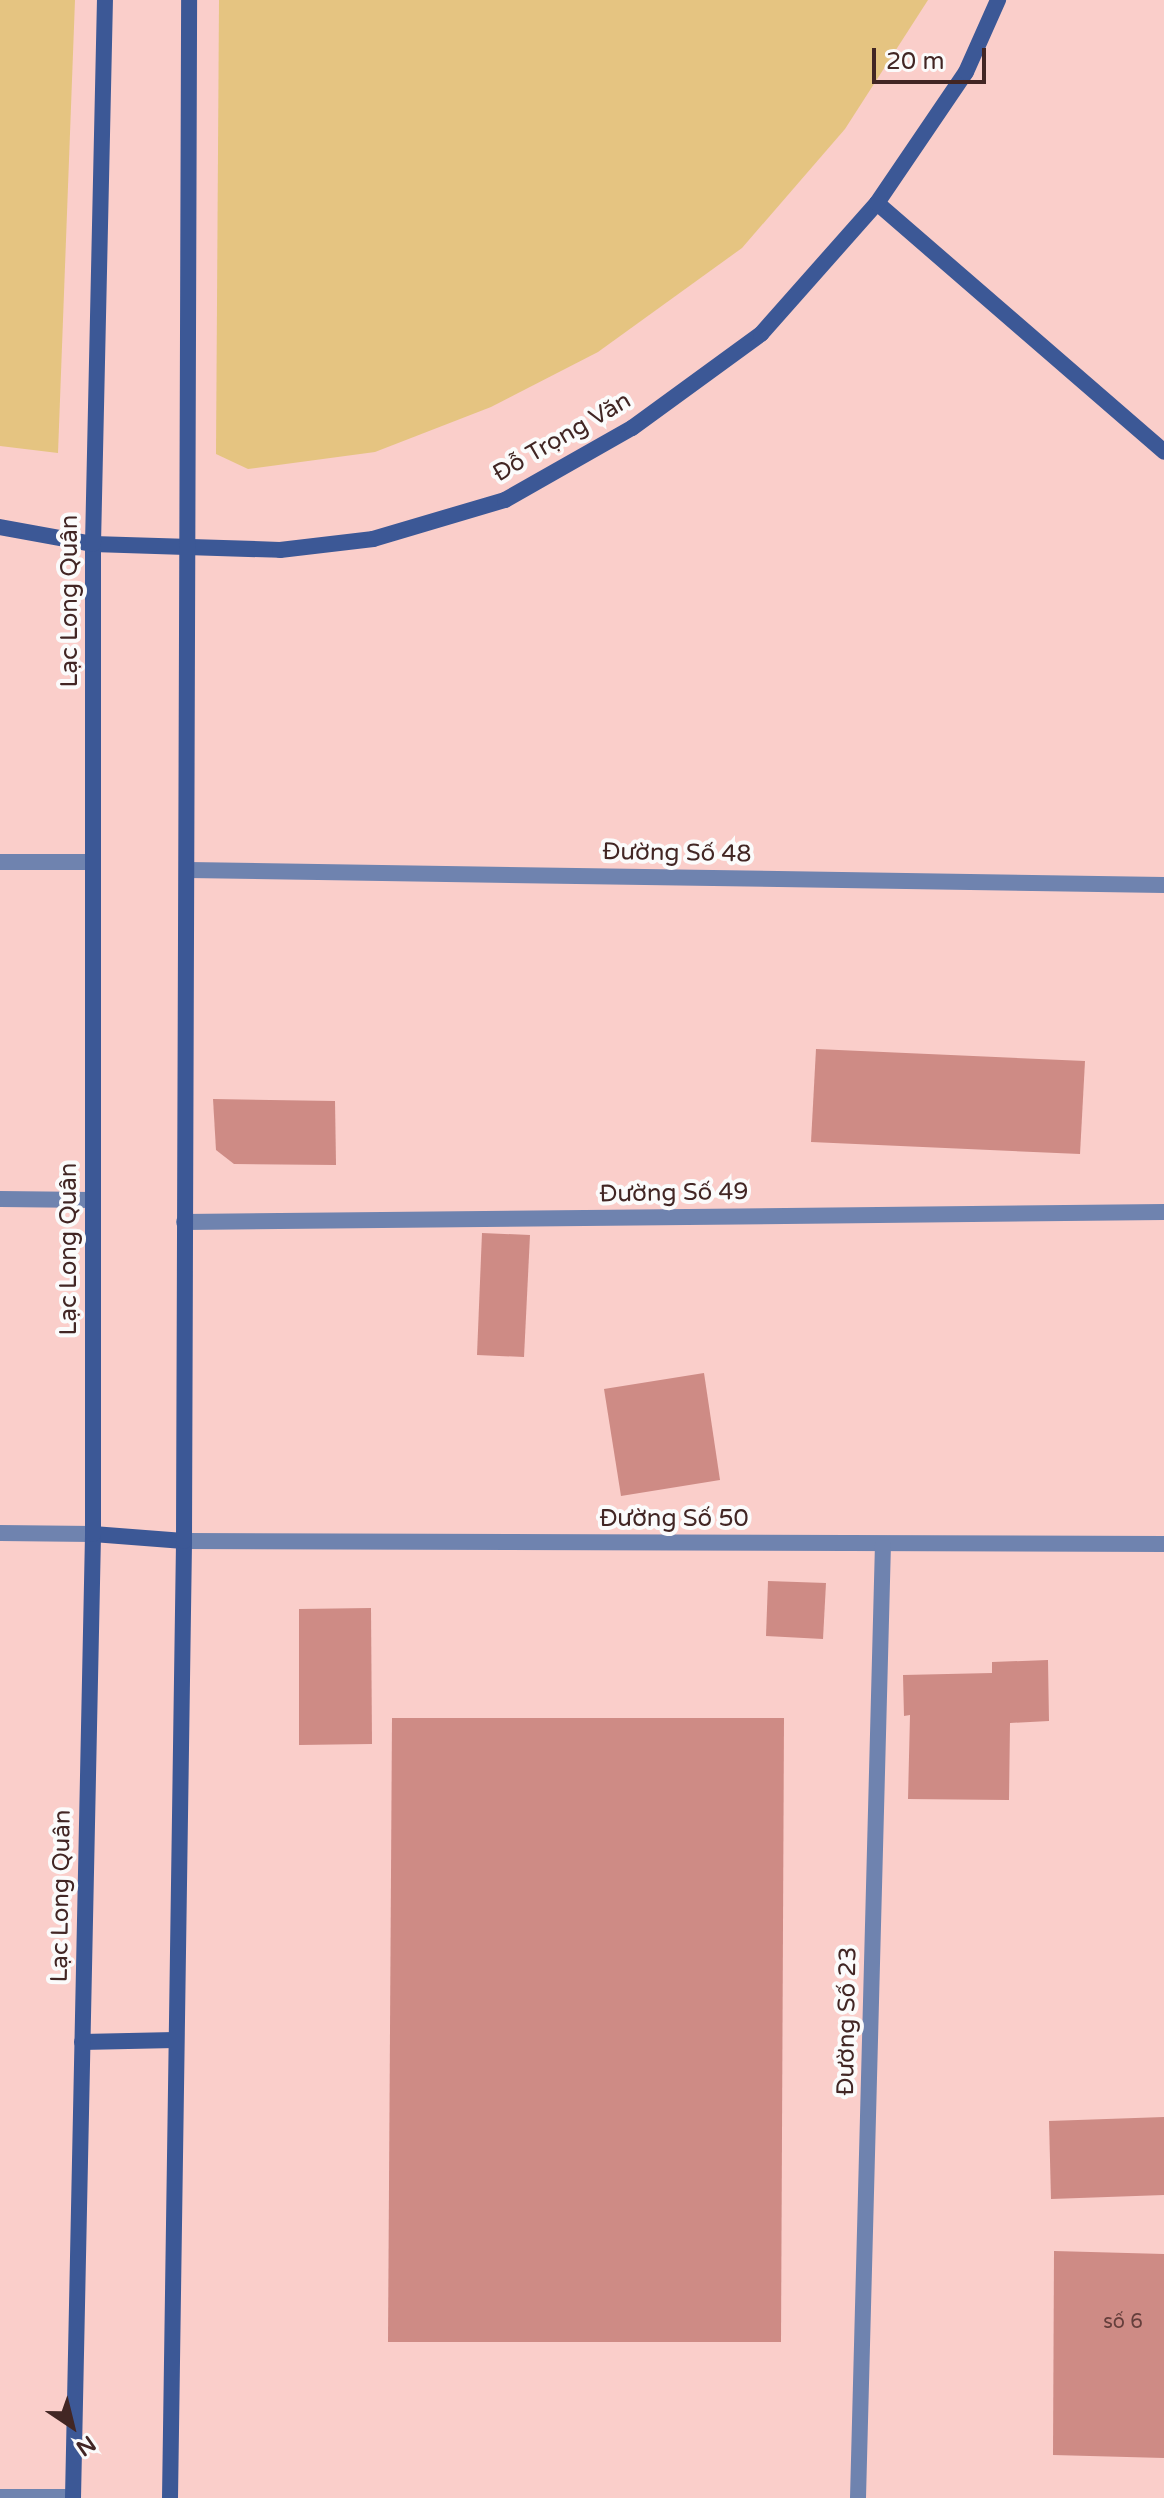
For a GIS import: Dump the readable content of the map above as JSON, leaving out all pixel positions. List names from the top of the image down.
{
  "streets": {
    "main road": ["Đỗ Trọng Văn", "Lạc Long Quân"],
    "street": [
      "Đường Số 48",
      "Đường Số 49",
      "Đường Số 50",
      "Đường Số 23"
    ]
  },
  "crossings": [
    ["Đỗ Trọng Văn", "Lạc Long Quân"],
    ["Đường Số 50", "Đường Số 23"]
  ],
  "house_numbers": ["số 6"],
  "scale_bar": "20 m",
  "north": "bottom right"
}
